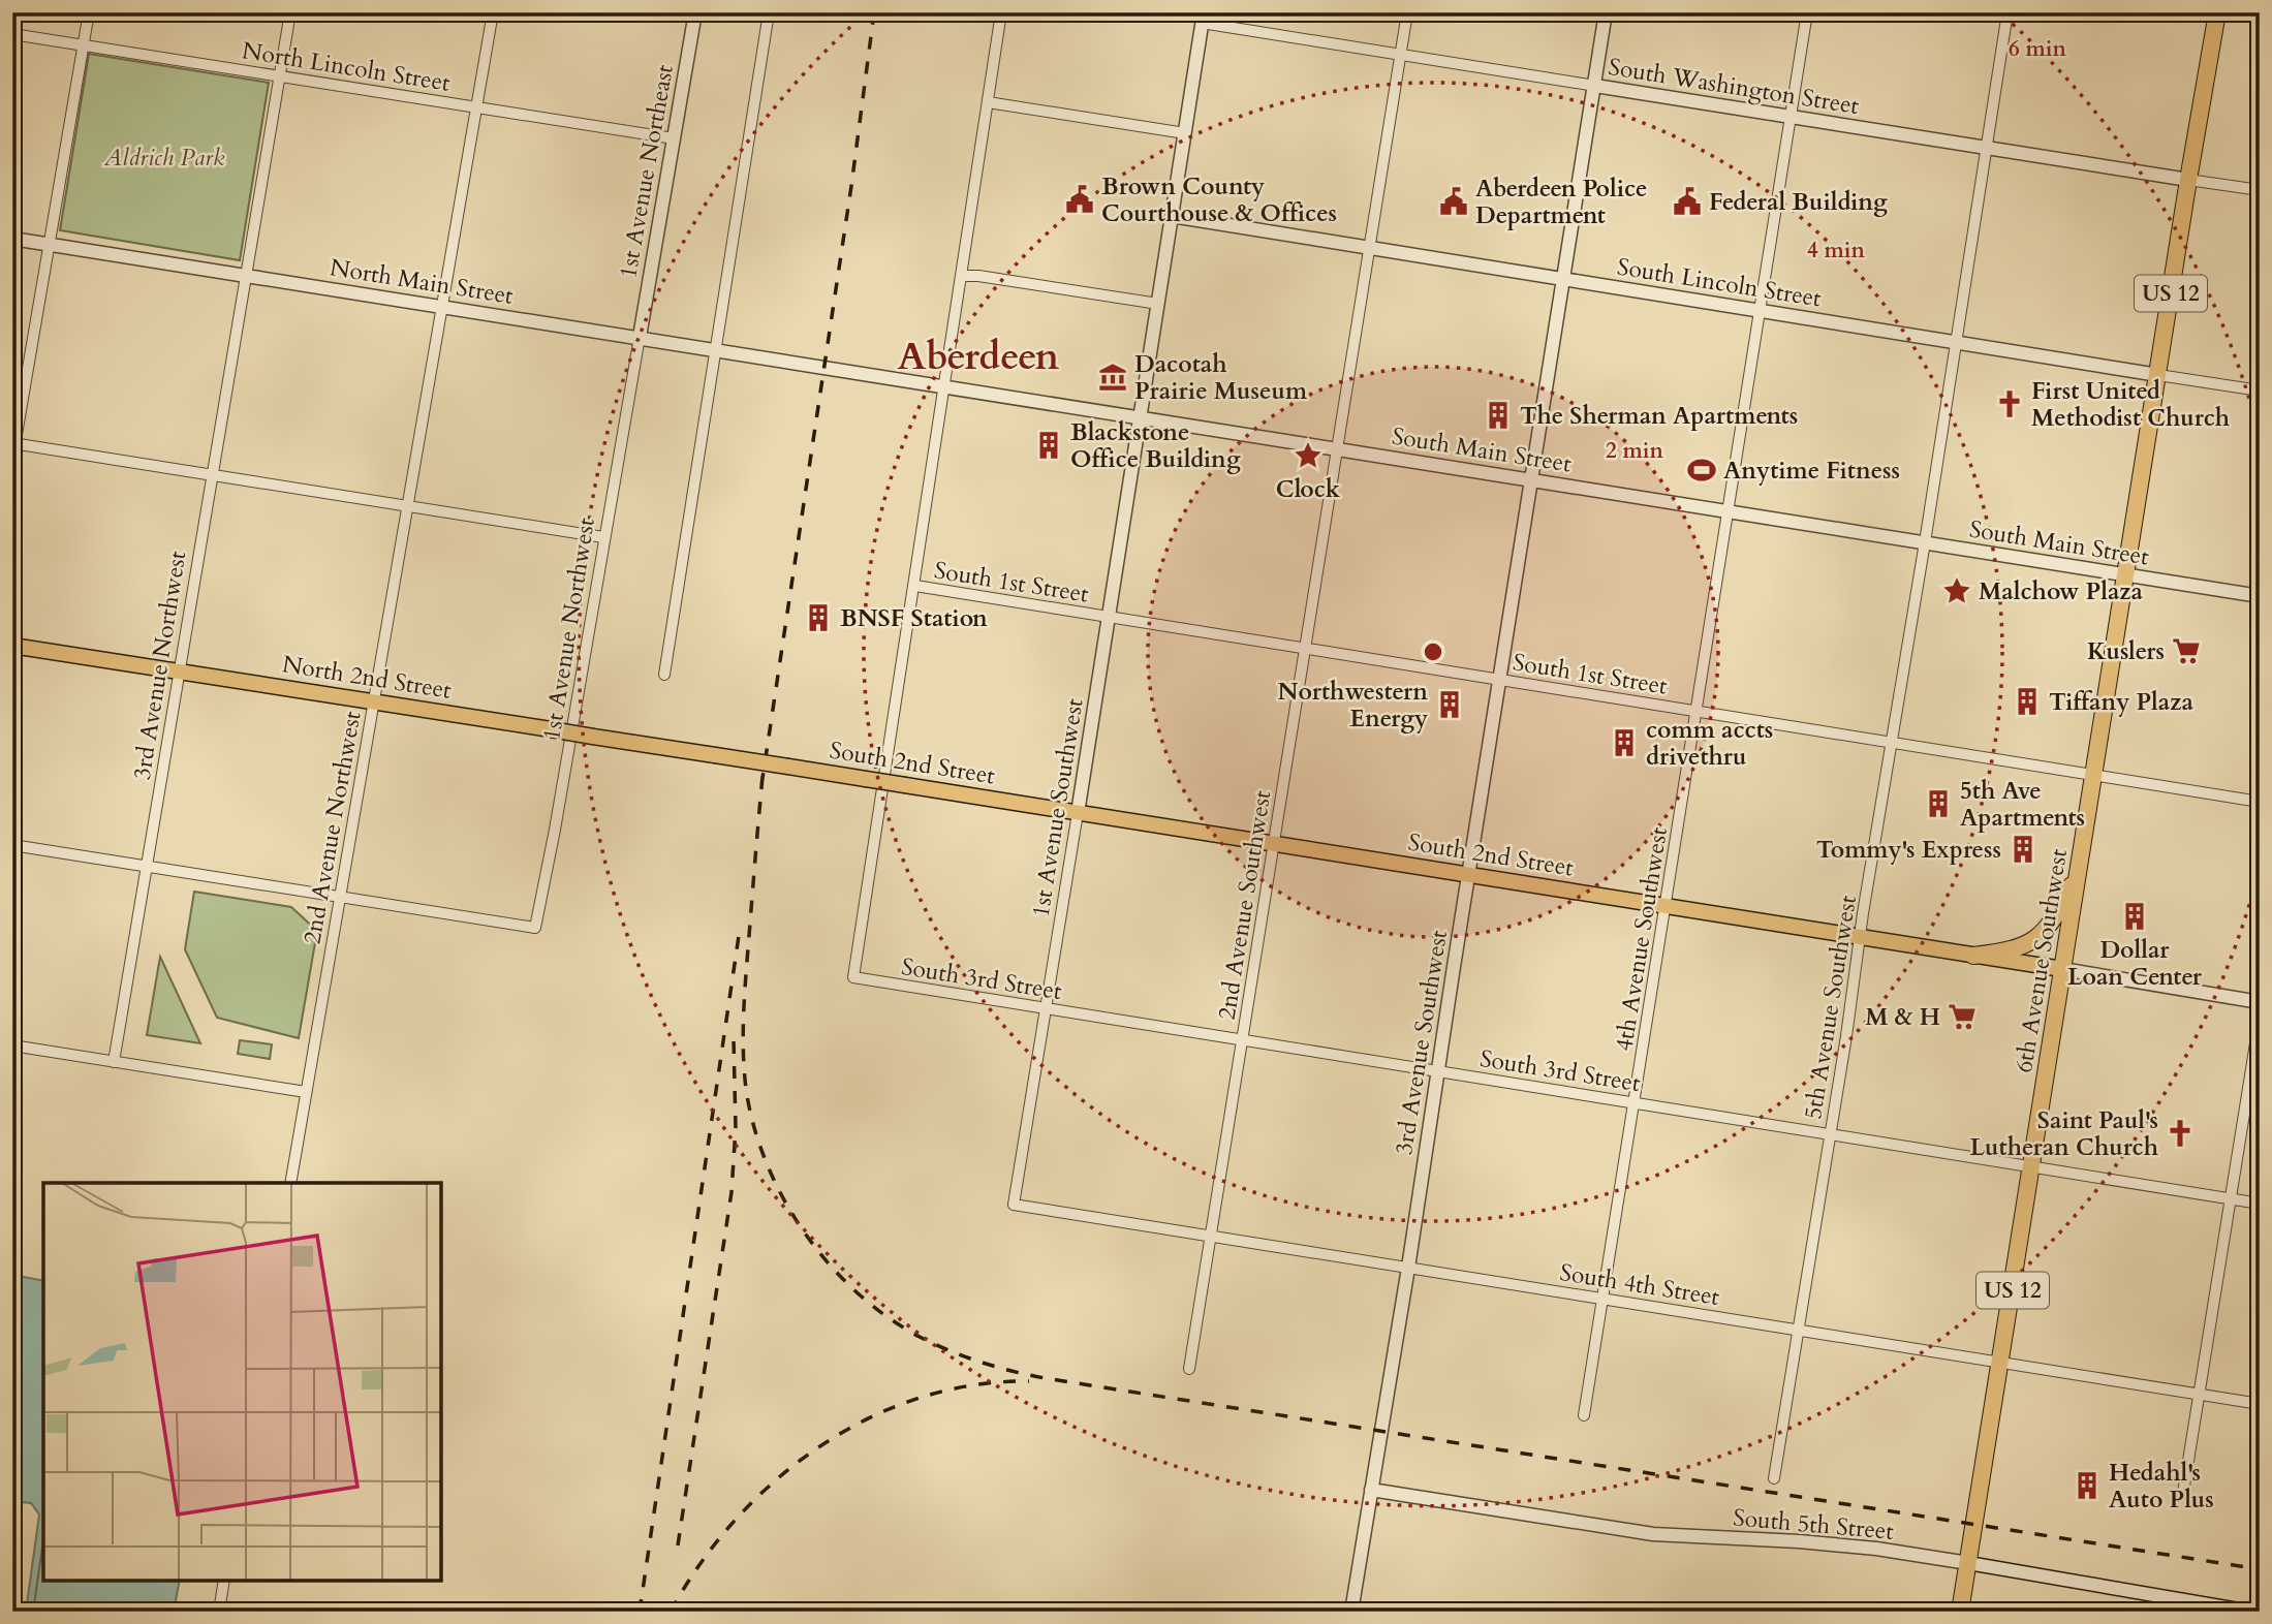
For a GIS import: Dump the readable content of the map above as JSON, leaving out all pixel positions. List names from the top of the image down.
{
  "streets": {
    "highway": ["US 12", "6th Avenue Southwest"],
    "main road": ["North 2nd Street", "South 2nd Street"],
    "street": [
      "North Lincoln Street",
      "South Washington Street",
      "1st Avenue Northeast",
      "North Main Street",
      "South Lincoln Street",
      "South Main Street",
      "South 1st Street",
      "1st Avenue Northwest",
      "3rd Avenue Northwest",
      "1st Avenue Southwest",
      "2nd Avenue Northwest",
      "2nd Avenue Southwest",
      "4th Avenue Southwest",
      "South 3rd Street",
      "5th Avenue Southwest",
      "3rd Avenue Southwest",
      "South 4th Street",
      "South 5th Street"
    ]
  },
  "crossings": [
    ["North Lincoln Street", "1st Avenue Northeast"],
    ["North Lincoln Street", "3rd Avenue Northwest"],
    ["North Lincoln Street", "2nd Avenue Northwest"],
    ["South Washington Street", "US 12"],
    ["South Washington Street", "1st Avenue Southwest"],
    ["South Washington Street", "2nd Avenue Southwest"],
    ["South Washington Street", "4th Avenue Southwest"],
    ["South Washington Street", "5th Avenue Southwest"],
    ["South Washington Street", "3rd Avenue Southwest"],
    ["1st Avenue Northeast", "North Main Street"],
    ["1st Avenue Northeast", "1st Avenue Northwest"],
    ["North Main Street", "South Main Street"],
    ["North Main Street", "1st Avenue Northwest"],
    ["North Main Street", "3rd Avenue Northwest"],
    ["North Main Street", "2nd Avenue Northwest"],
    ["South Lincoln Street", "US 12"],
    ["South Lincoln Street", "1st Avenue Southwest"],
    ["South Lincoln Street", "2nd Avenue Southwest"],
    ["South Lincoln Street", "4th Avenue Southwest"],
    ["South Lincoln Street", "5th Avenue Southwest"],
    ["South Lincoln Street", "3rd Avenue Southwest"],
    ["US 12", "South Main Street"],
    ["US 12", "6th Avenue Southwest"],
    ["South Main Street", "1st Avenue Southwest"],
    ["South Main Street", "2nd Avenue Southwest"],
    ["South Main Street", "4th Avenue Southwest"],
    ["South Main Street", "6th Avenue Southwest"],
    ["South Main Street", "5th Avenue Southwest"],
    ["South Main Street", "3rd Avenue Southwest"],
    ["South 1st Street", "1st Avenue Southwest"],
    ["South 1st Street", "2nd Avenue Southwest"],
    ["South 1st Street", "4th Avenue Southwest"],
    ["South 1st Street", "6th Avenue Southwest"],
    ["South 1st Street", "South 3rd Street"],
    ["South 1st Street", "5th Avenue Southwest"],
    ["South 1st Street", "3rd Avenue Southwest"],
    ["1st Avenue Northwest", "2nd Avenue Northwest"],
    ["3rd Avenue Northwest", "North 2nd Street"],
    ["North 2nd Street", "South 2nd Street"],
    ["North 2nd Street", "2nd Avenue Northwest"],
    ["South 2nd Street", "1st Avenue Southwest"],
    ["South 2nd Street", "2nd Avenue Southwest"],
    ["South 2nd Street", "4th Avenue Southwest"],
    ["South 2nd Street", "6th Avenue Southwest"],
    ["South 2nd Street", "5th Avenue Southwest"],
    ["South 2nd Street", "3rd Avenue Southwest"],
    ["1st Avenue Southwest", "South 3rd Street"],
    ["1st Avenue Southwest", "South 4th Street"],
    ["2nd Avenue Southwest", "South 3rd Street"],
    ["2nd Avenue Southwest", "South 4th Street"],
    ["4th Avenue Southwest", "South 3rd Street"],
    ["4th Avenue Southwest", "South 4th Street"],
    ["6th Avenue Southwest", "South 3rd Street"],
    ["6th Avenue Southwest", "South 4th Street"],
    ["6th Avenue Southwest", "South 5th Street"],
    ["South 3rd Street", "5th Avenue Southwest"],
    ["South 3rd Street", "3rd Avenue Southwest"],
    ["5th Avenue Southwest", "South 4th Street"],
    ["3rd Avenue Southwest", "South 4th Street"],
    ["3rd Avenue Southwest", "South 5th Street"]
  ],
  "districts": ["Aberdeen"],
  "parks": ["Aldrich Park"],
  "places": {
    "public building": ["Brown County Courthouse & Offices", "Aberdeen Police Department", "Federal Building"],
    "museum": ["Dacotah Prairie Museum"],
    "church": ["First United Methodist Church", "Saint Paul's Lutheran Church"],
    "building": [
      "The Sherman Apartments",
      "Blackstone Office Building",
      "BNSF Station",
      "Tiffany Plaza",
      "Northwestern Energy",
      "comm accts drivethru",
      "5th Ave Apartments",
      "Tommy's Express",
      "Dollar Loan Center",
      "Hedahl's Auto Plus"
    ],
    "place": ["Clock", "Malchow Plaza"],
    "sports": ["Anytime Fitness"],
    "supermarket": ["Kuslers", "M & H"]
  },
  "rings": ["6 min", "4 min", "2 min"]
}
